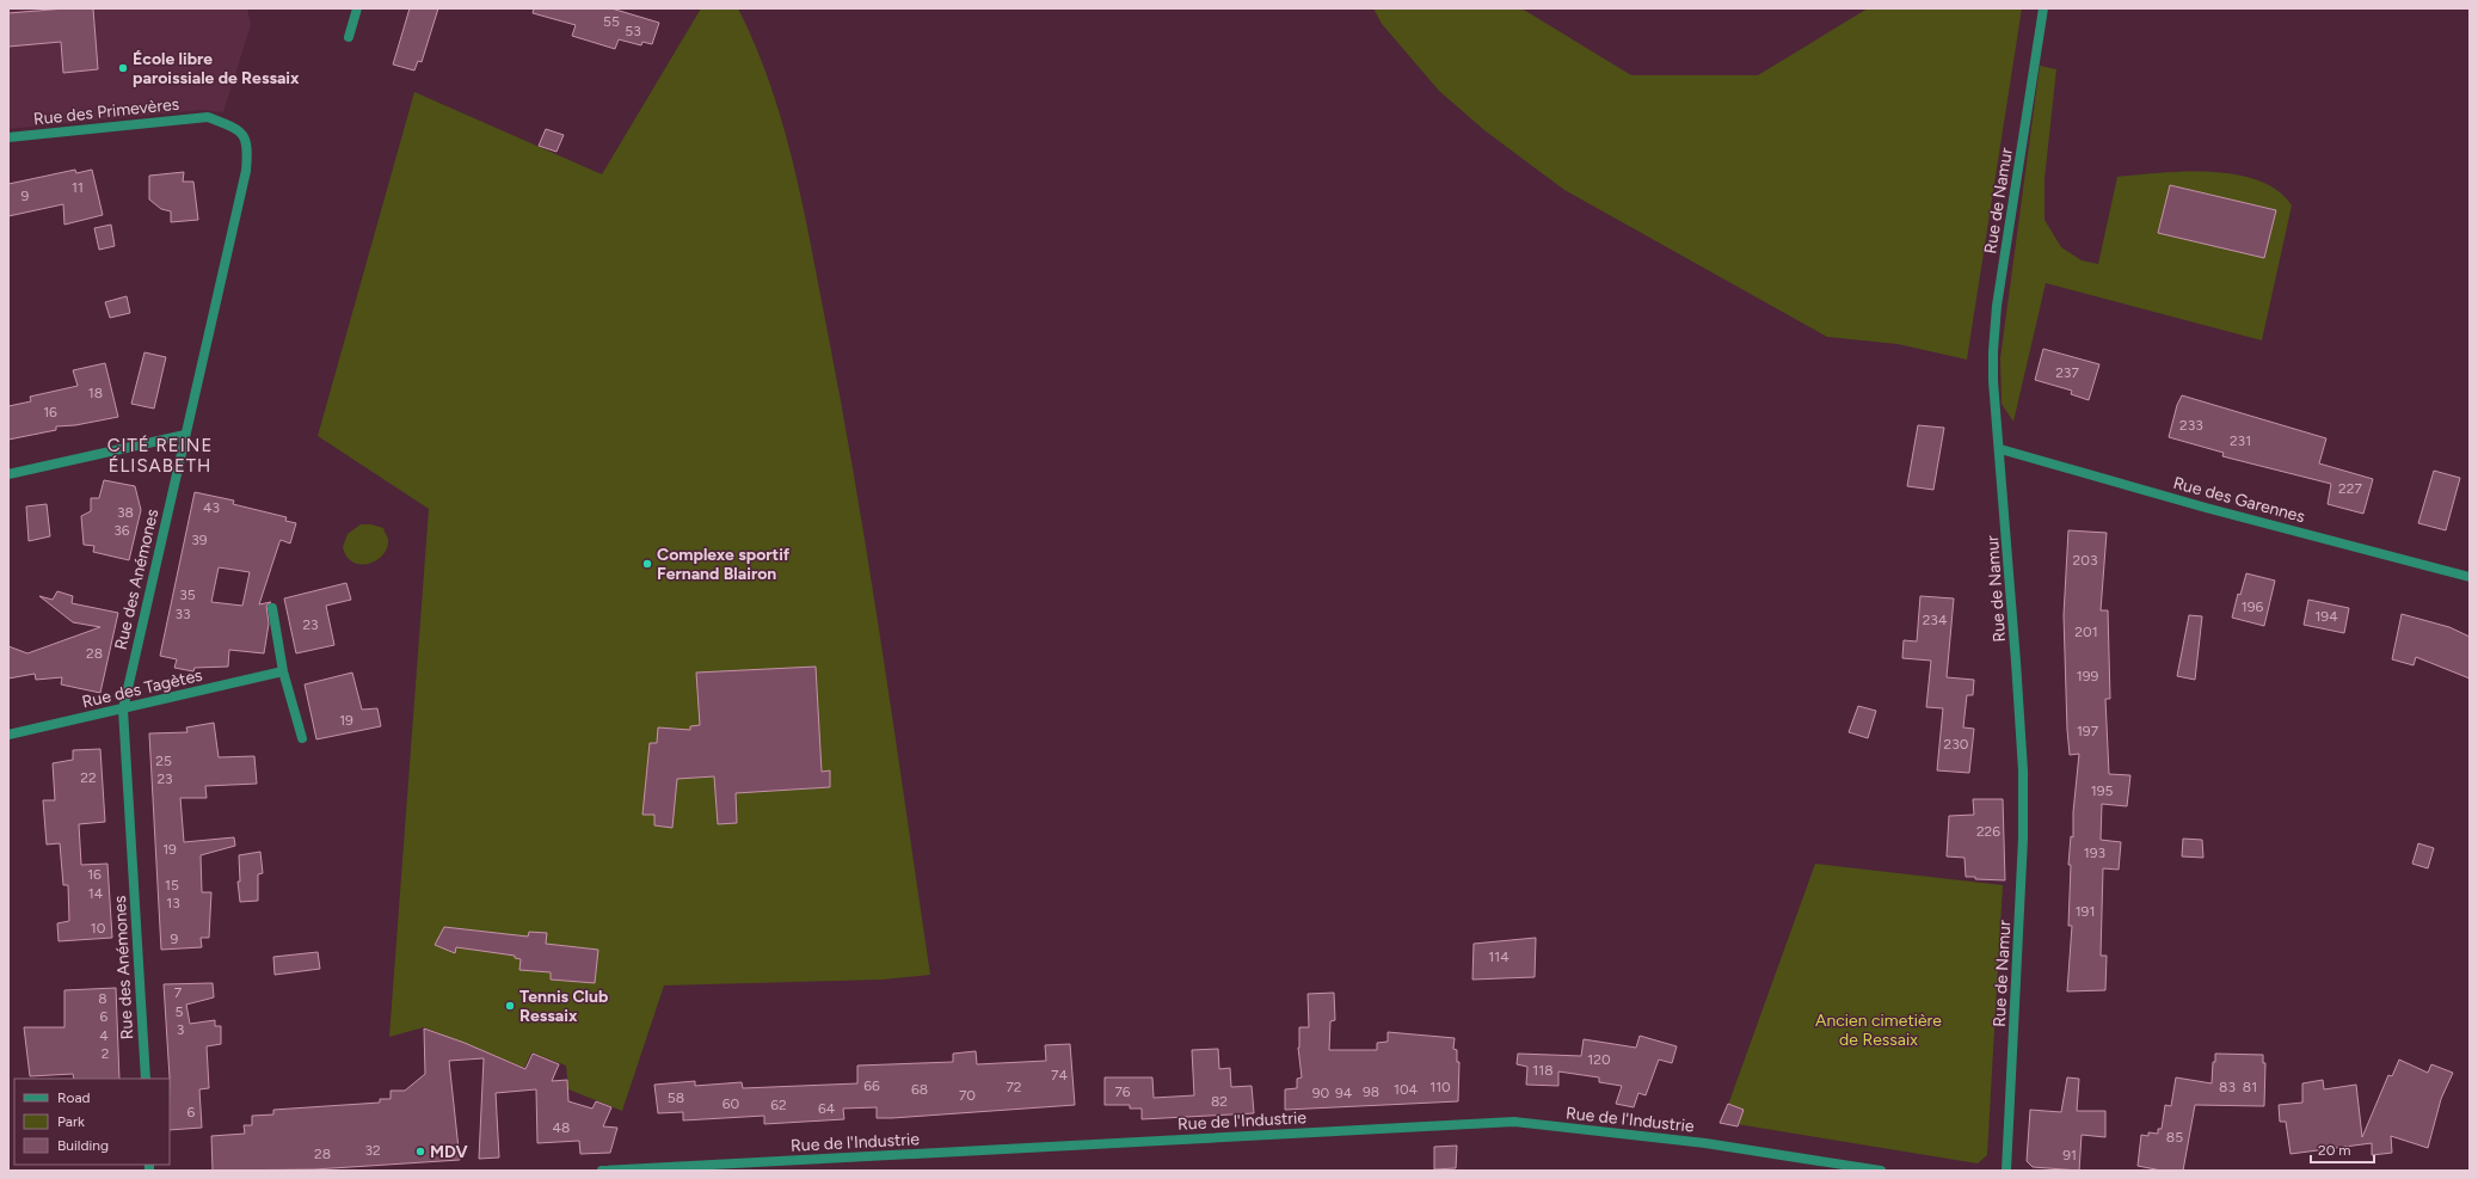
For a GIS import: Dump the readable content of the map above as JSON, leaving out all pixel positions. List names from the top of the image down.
{
  "streets": {
    "street": [
      "Rue des Primevères",
      "Rue de Namur",
      "Rue des Garennes",
      "Rue des Anémones",
      "Rue des Tagètes",
      "Rue de l'Industrie"
    ]
  },
  "crossings": [
    ["Rue des Primevères", "Rue des Anémones"],
    ["Rue de Namur", "Rue des Garennes"],
    ["Rue des Anémones", "Rue des Tagètes"]
  ],
  "districts": ["CITÉ REINE ÉLISABETH"],
  "parks": ["Ancien cimetière de Ressaix"],
  "places": [
    "École libre paroissiale de Ressaix",
    "Complexe sportif Fernand Blairon",
    "Tennis Club Ressaix",
    "MDV"
  ],
  "house_numbers": [
    "55",
    "53",
    "11",
    "9",
    "237",
    "18",
    "16",
    "233",
    "231",
    "227",
    "43",
    "38",
    "36",
    "39",
    "203",
    "35",
    "196",
    "33",
    "194",
    "234",
    "23",
    "201",
    "28",
    "199",
    "19",
    "197",
    "230",
    "25",
    "22",
    "23",
    "195",
    "226",
    "19",
    "193",
    "16",
    "15",
    "14",
    "13",
    "191",
    "10",
    "9",
    "114",
    "7",
    "8",
    "5",
    "6",
    "3",
    "4",
    "2",
    "120",
    "118",
    "74",
    "66",
    "72",
    "110",
    "83",
    "81",
    "68",
    "104",
    "76",
    "98",
    "90",
    "94",
    "70",
    "58",
    "82",
    "60",
    "62",
    "64",
    "6",
    "48",
    "85",
    "32",
    "28",
    "91"
  ],
  "legend": ["Road", "Park", "Building"],
  "scale_bar": "20 m"
}
